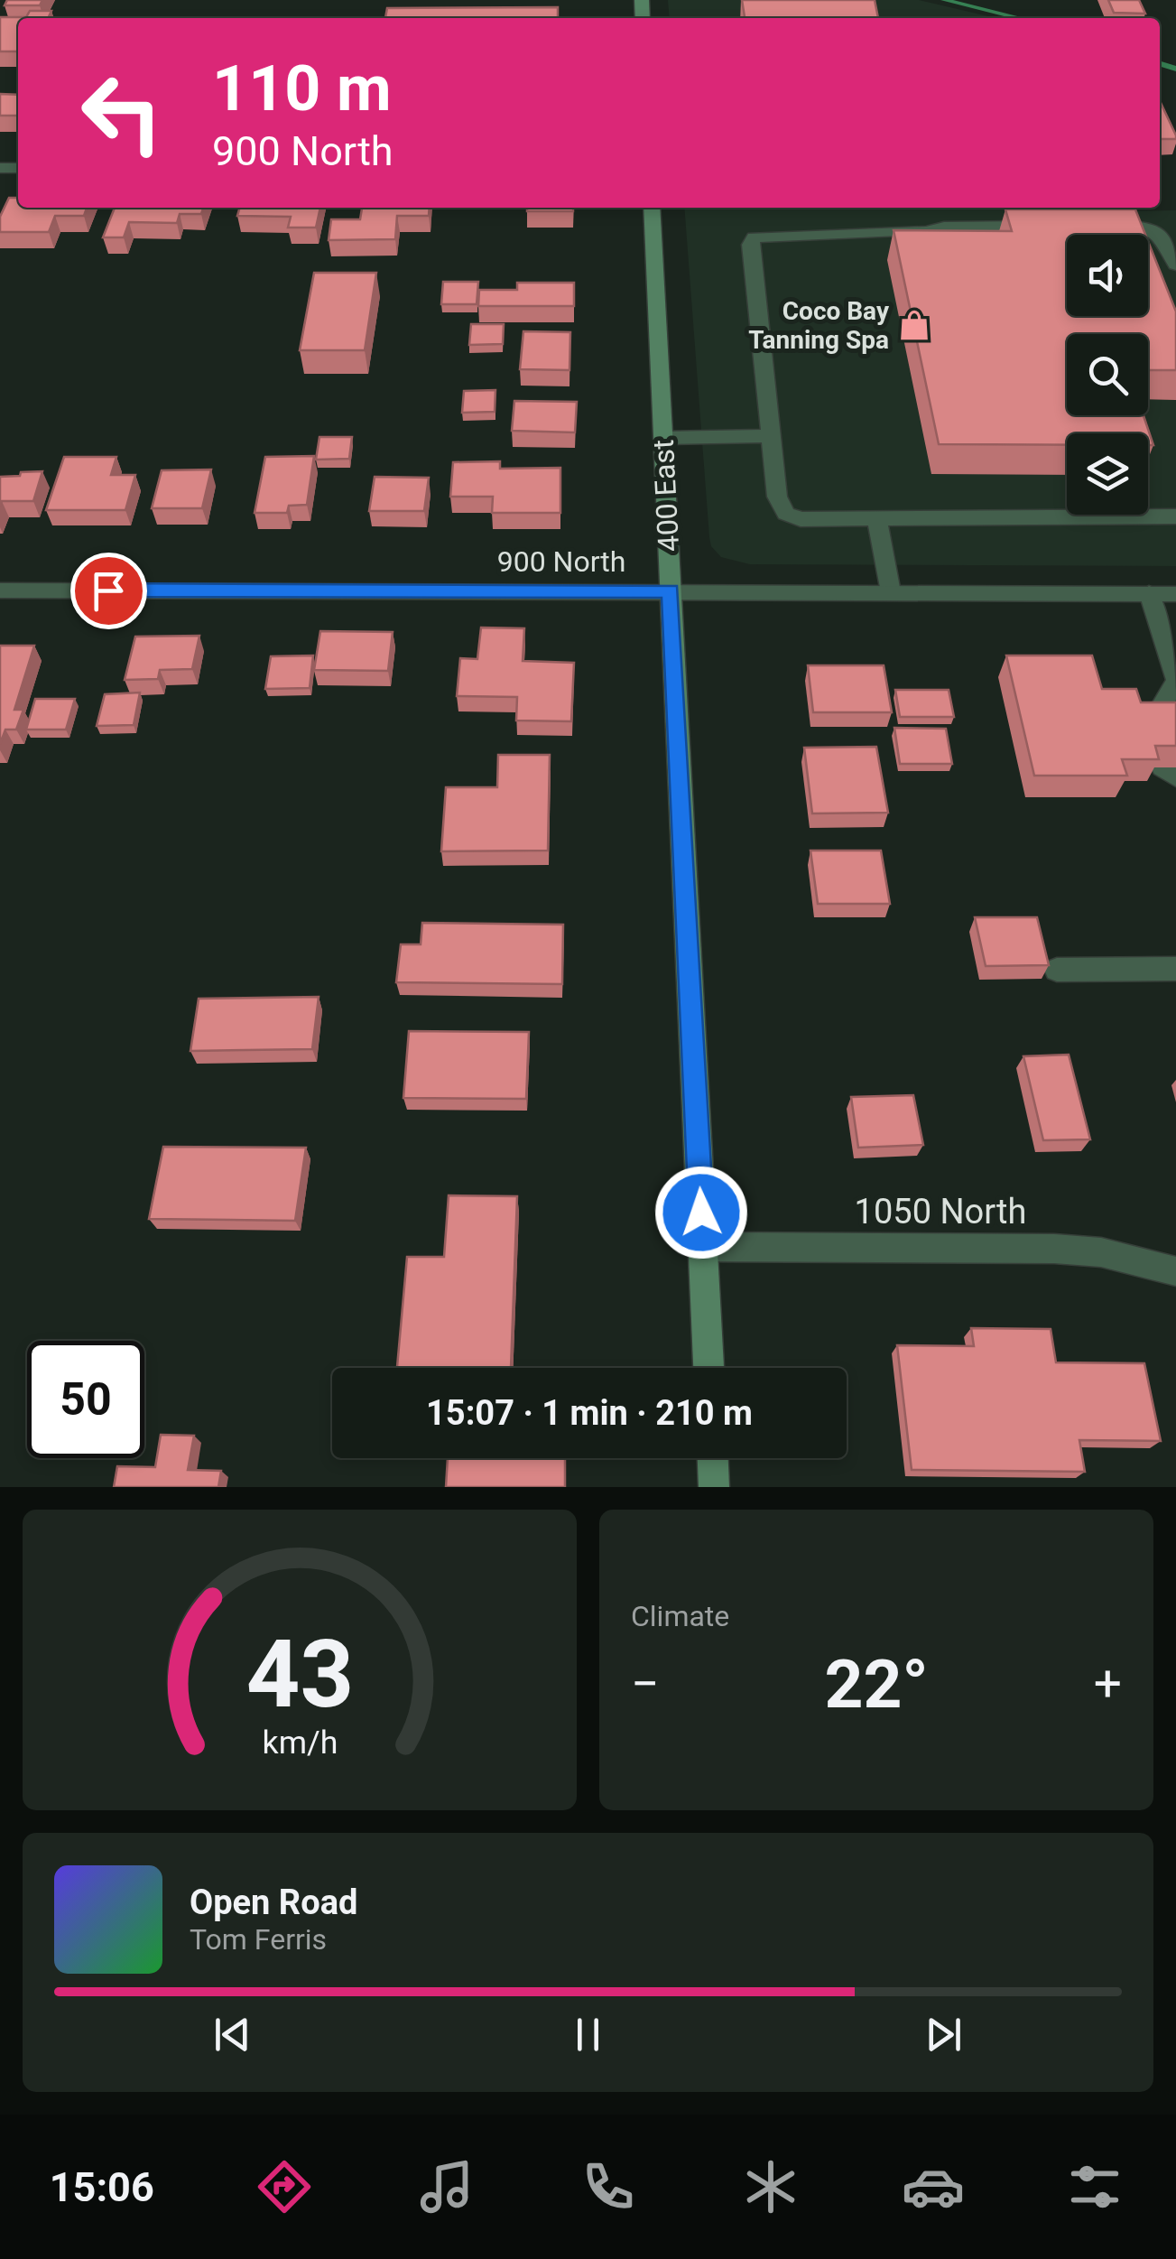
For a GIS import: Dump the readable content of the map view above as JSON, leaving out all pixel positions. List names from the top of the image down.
{
  "streets": {
    "main road": ["400 East"],
    "street": ["900 North", "1050 North"]
  },
  "crossings": [
    ["400 East", "900 North"],
    ["400 East", "1050 North"]
  ],
  "places": {
    "shop": ["Coco Bay Tanning Spa"]
  },
  "page": {
    "turn": ["110 m", "900 North"],
    "limit": "50",
    "trip": "15:07 · 1 min · 210 m",
    "tile": "Climate",
    "heat": ["−", "22°", "+"],
    "song": ["Open Road", "Tom Ferris"],
    "tabs": "15:06",
    "gauge": ["43", "km/h"]
  }
}
